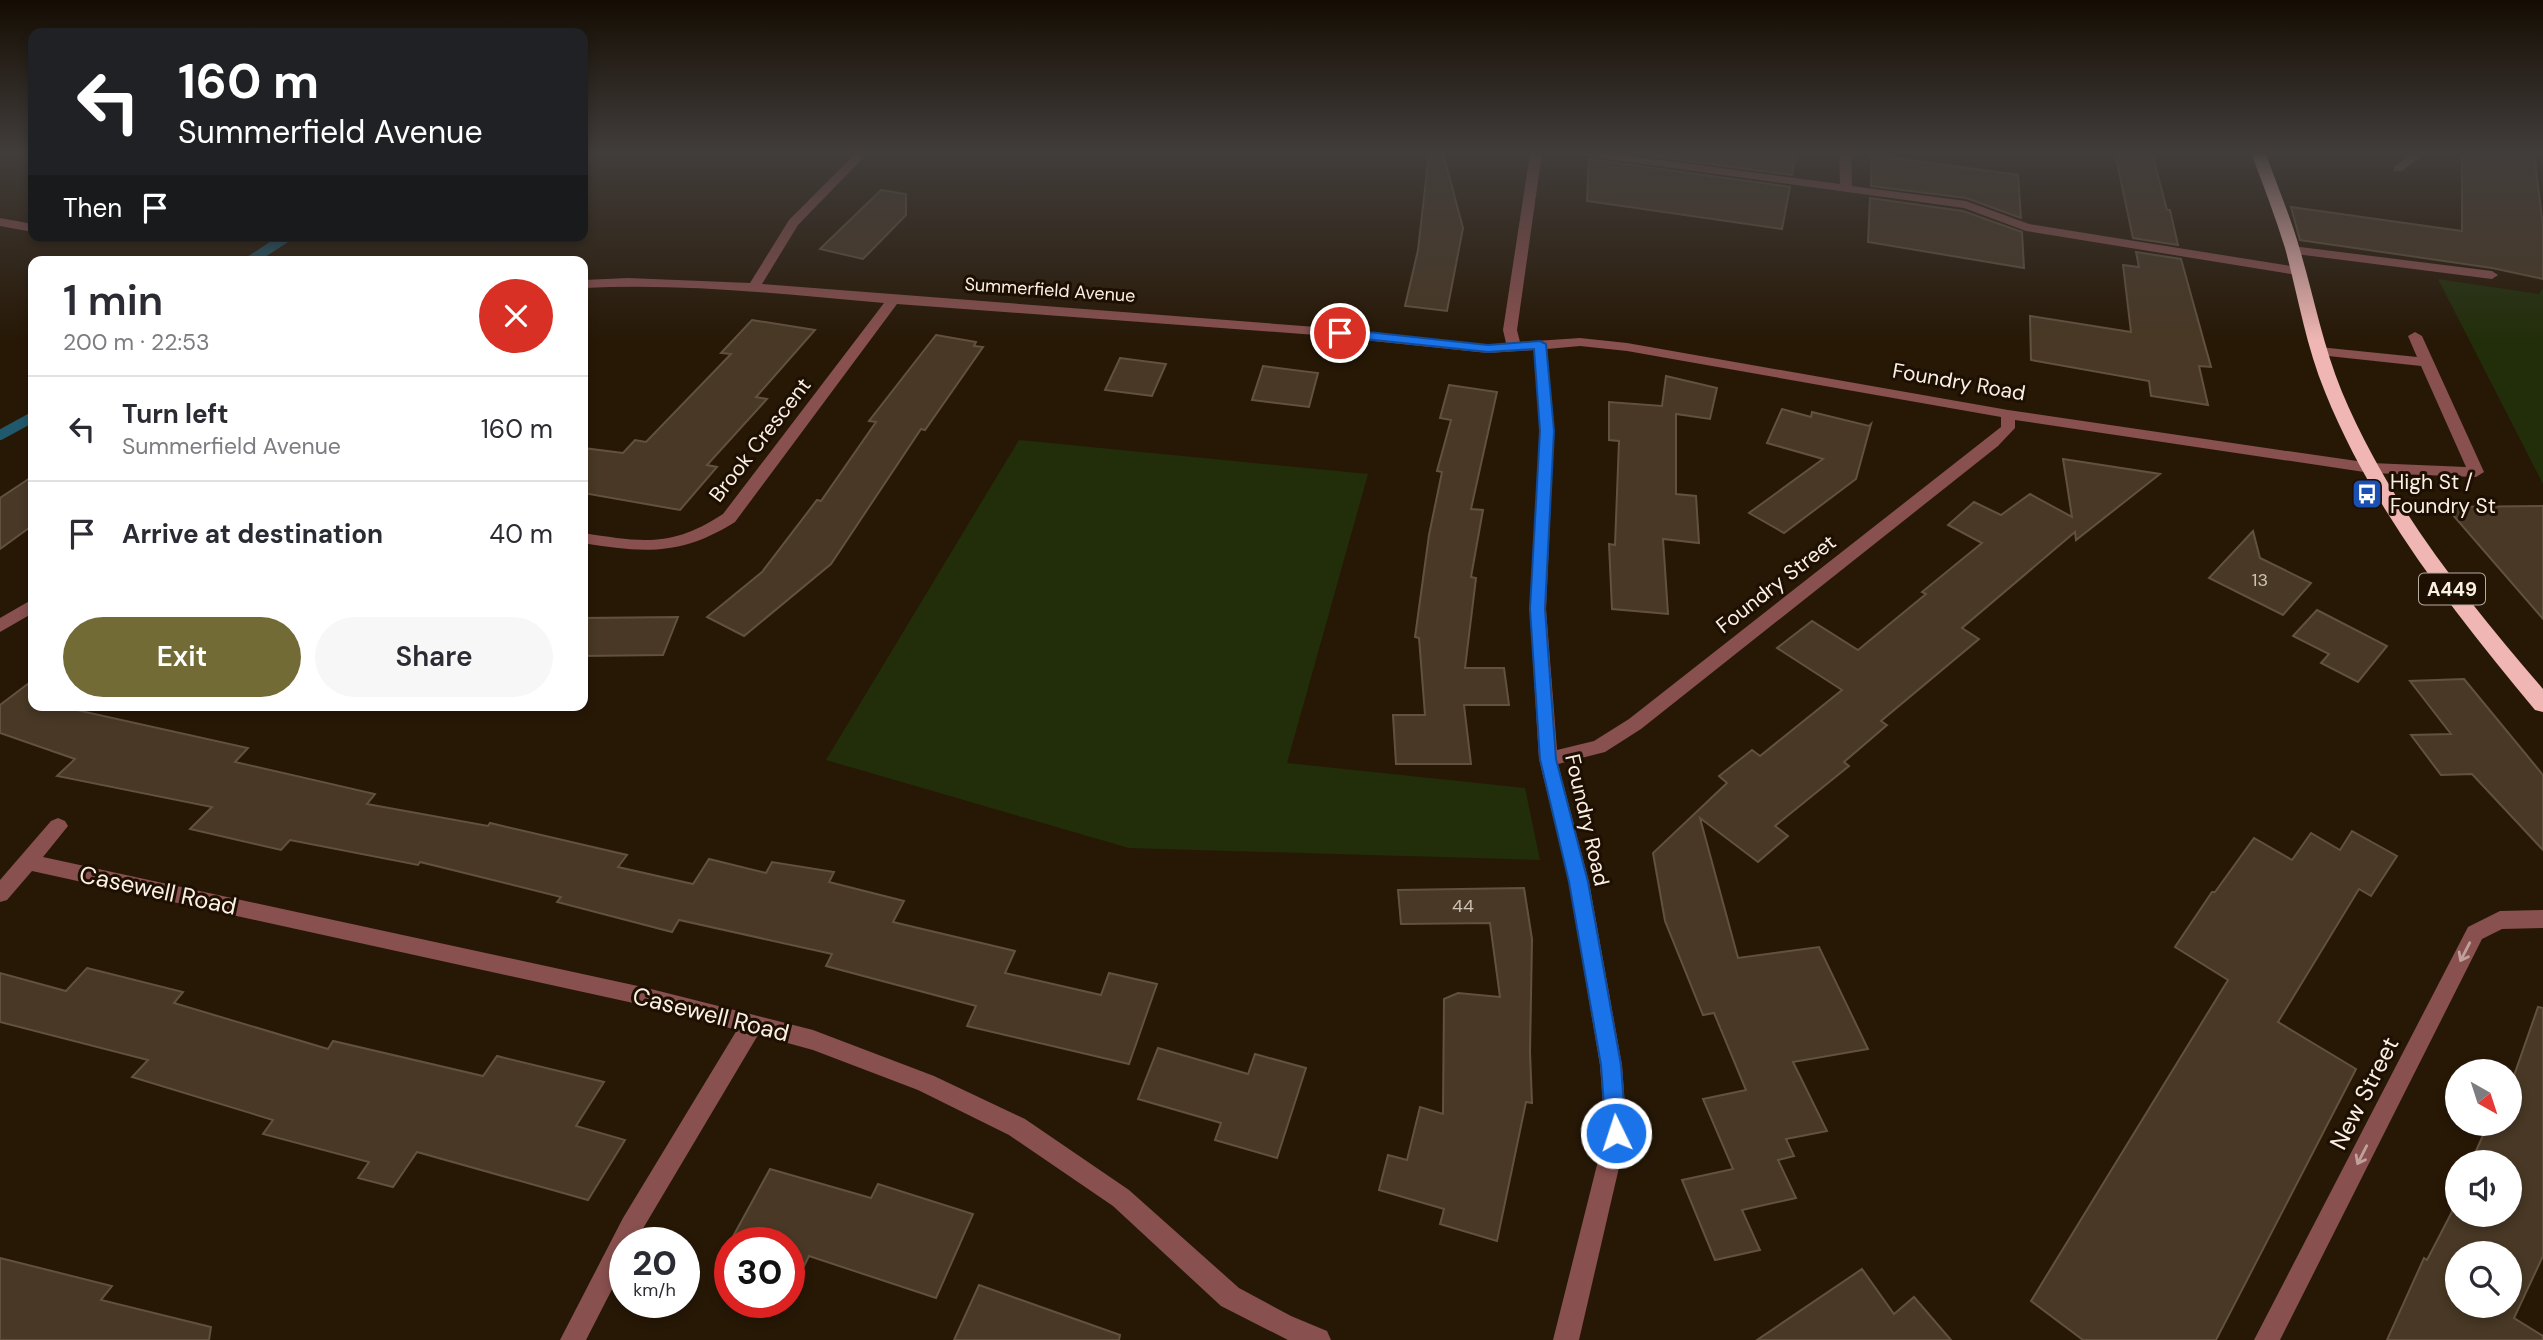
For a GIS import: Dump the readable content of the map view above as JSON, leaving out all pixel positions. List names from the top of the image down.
{
  "streets": {
    "highway": ["A449"],
    "street": [
      "Summerfield Avenue",
      "Foundry Road",
      "Brook Crescent",
      "Foundry Street",
      "Casewell Road",
      "New Street"
    ]
  },
  "crossings": [
    ["Summerfield Avenue", "Foundry Road"],
    ["Summerfield Avenue", "Brook Crescent"],
    ["Foundry Road", "Foundry Street"],
    ["Foundry Road", "A449"]
  ],
  "one_way": ["New Street"],
  "places": {
    "bus stop": ["High St / Foundry St"]
  },
  "house_numbers": ["13", "44"],
  "north": "bottom right",
  "page": {
    "turn": ["160 m", "Summerfield Avenue"],
    "then": "Then",
    "heading": ["1 min", "200 m · 22:53"],
    "list": [
      {
        "name": "Turn left",
        "note": "Summerfield Avenue",
        "value": "160 m"
      },
      {
        "name": "Arrive at destination",
        "value": "40 m"
      }
    ],
    "buttons": ["Exit", "Share"],
    "speed": "20 km/h",
    "limit": "30"
  }
}
